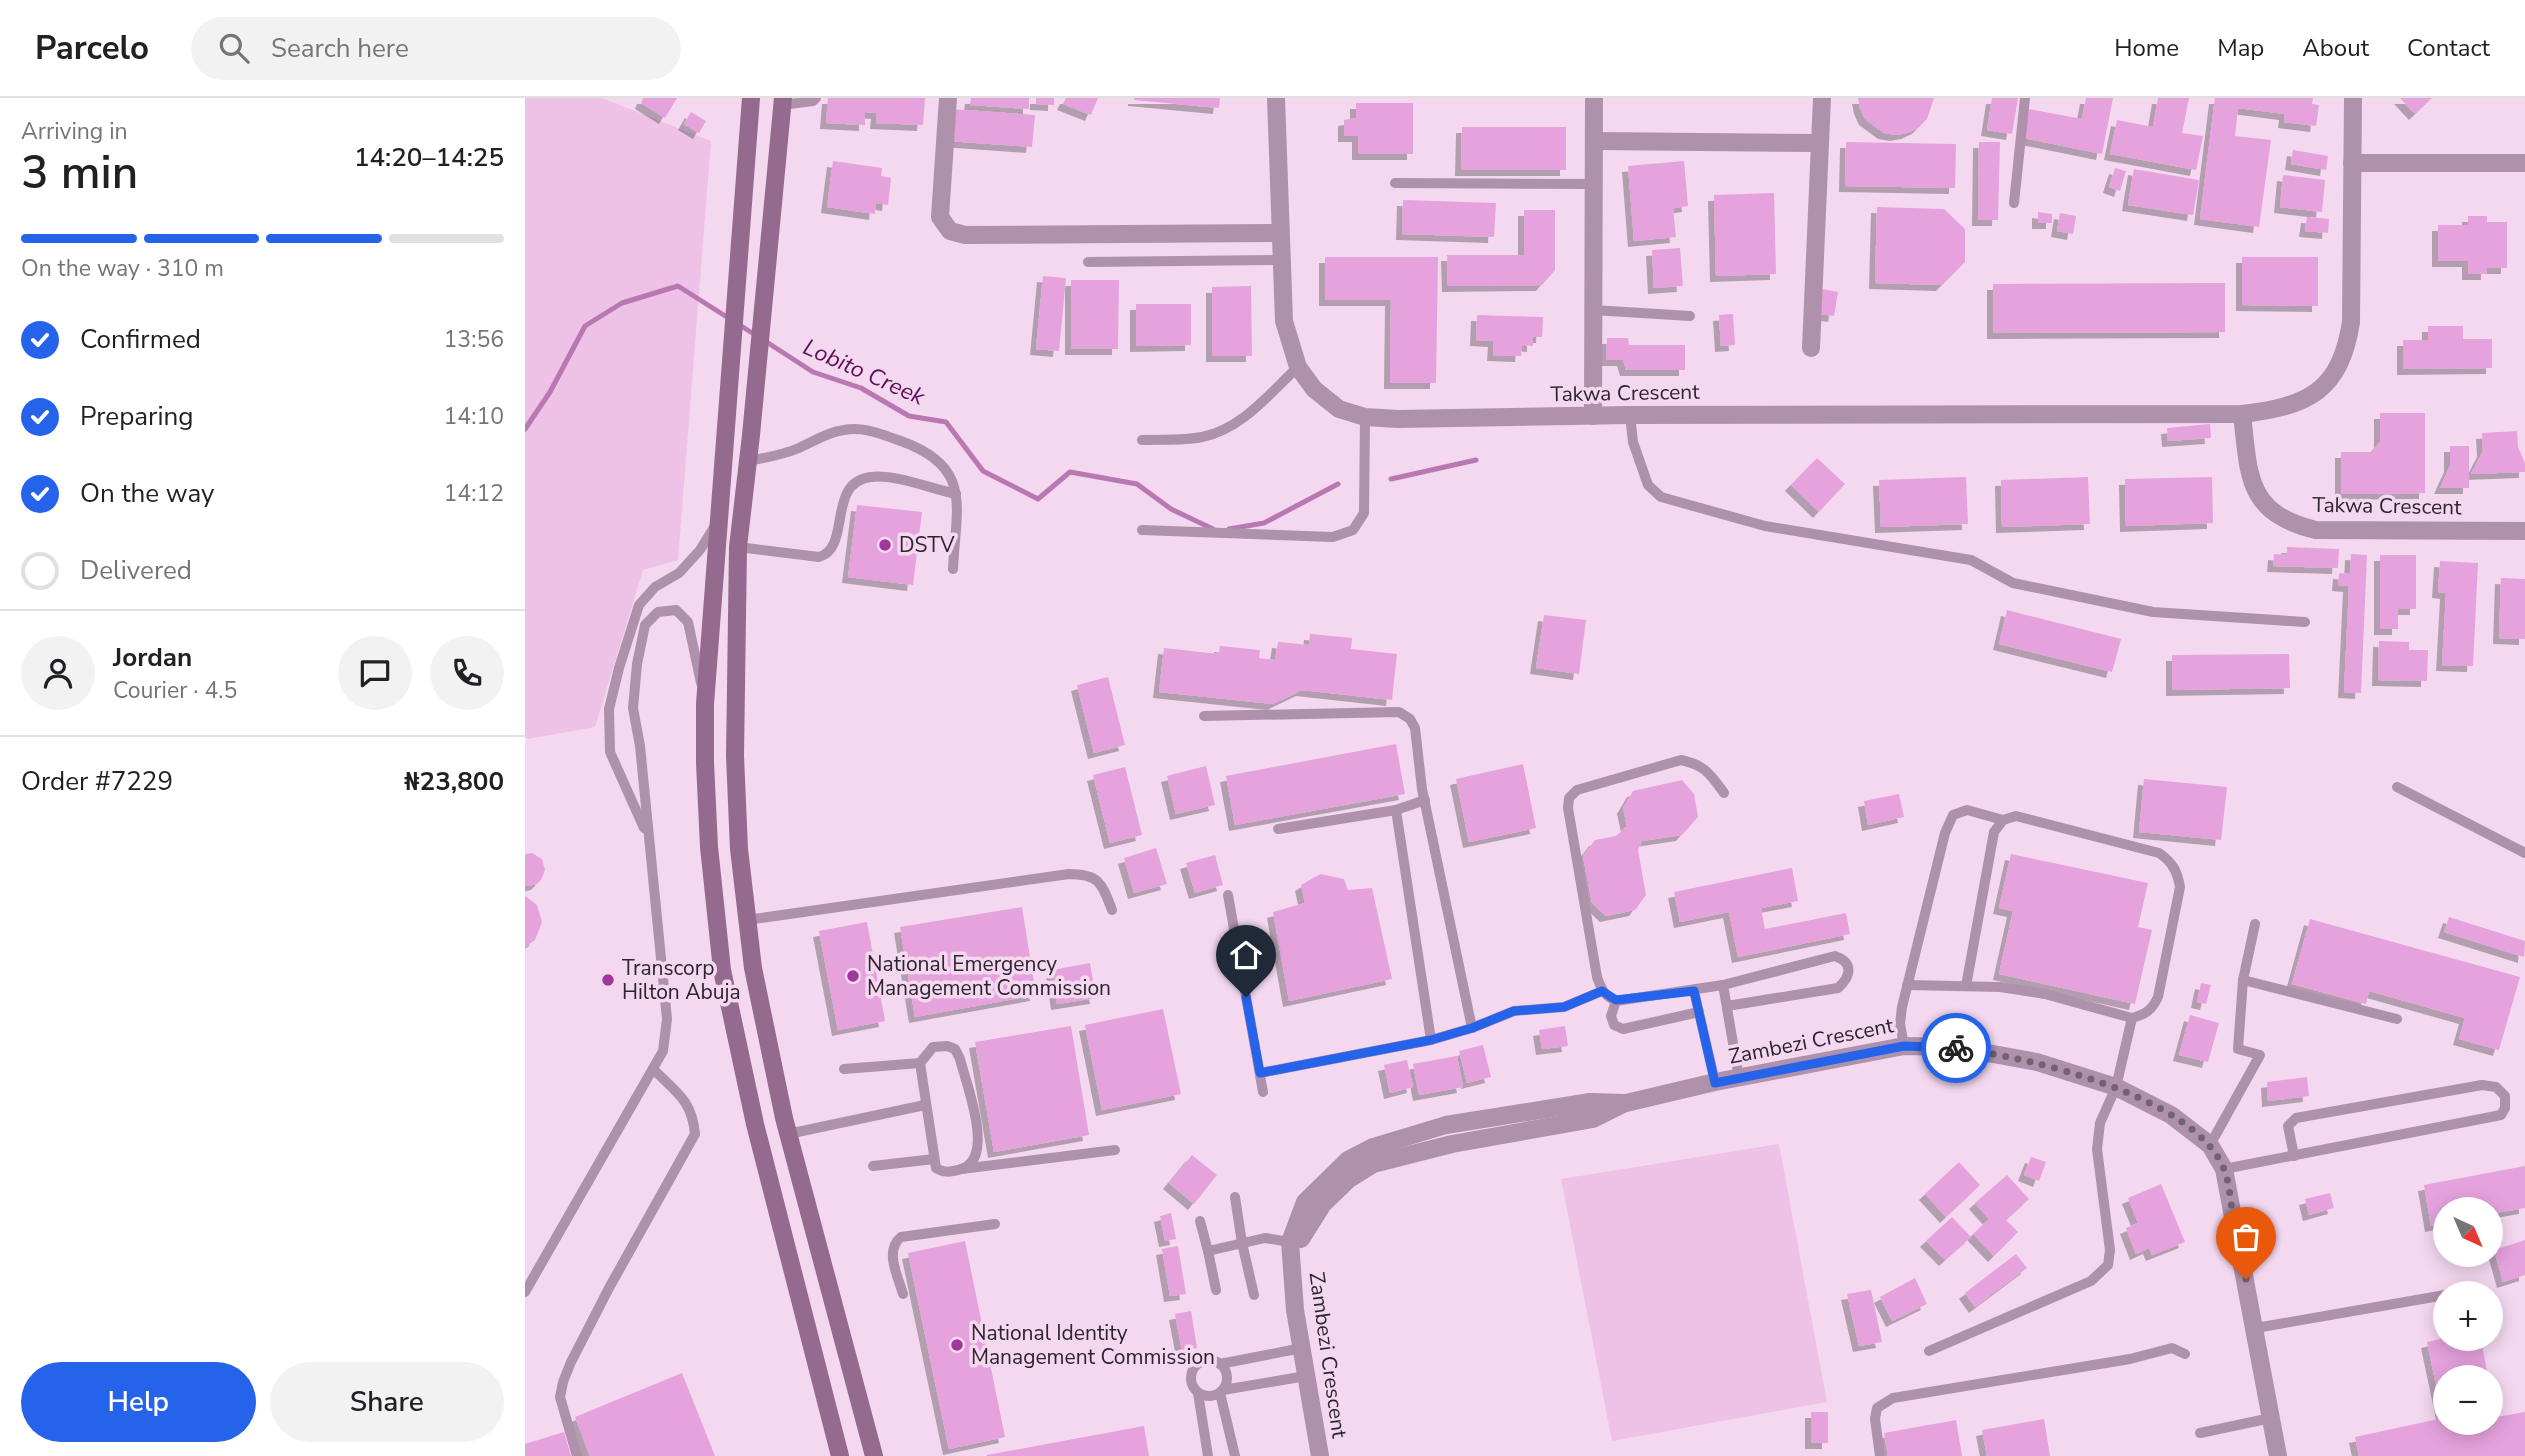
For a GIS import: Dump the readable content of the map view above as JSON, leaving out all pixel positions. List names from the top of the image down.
{
  "streets": {
    "street": ["Takwa Crescent", "Zambezi Crescent"]
  },
  "water": ["Lobito Creek"],
  "places": [
    "DSTV",
    "National Emergency Management Commission",
    "Transcorp Hilton Abuja",
    "National Identity Management Commission"
  ],
  "north": "bottom right",
  "page": {
    "header": "Parcelo",
    "search": "Search here",
    "nav": [
      "Home",
      "Map",
      "About",
      "Contact"
    ],
    "heading": ["3 min", "Arriving in", "14:20–14:25"],
    "panel": [
      "Jordan",
      "Courier · 4.5",
      "Order #7229",
      "₦23,800"
    ],
    "bar": "On the way · 310 m",
    "list": [
      ["Confirmed", "13:56"],
      ["Preparing", "14:10"],
      ["On the way", "14:12"],
      "Delivered"
    ],
    "map_buttons": ["+", "−"],
    "buttons": ["Help", "Share"]
  }
}
